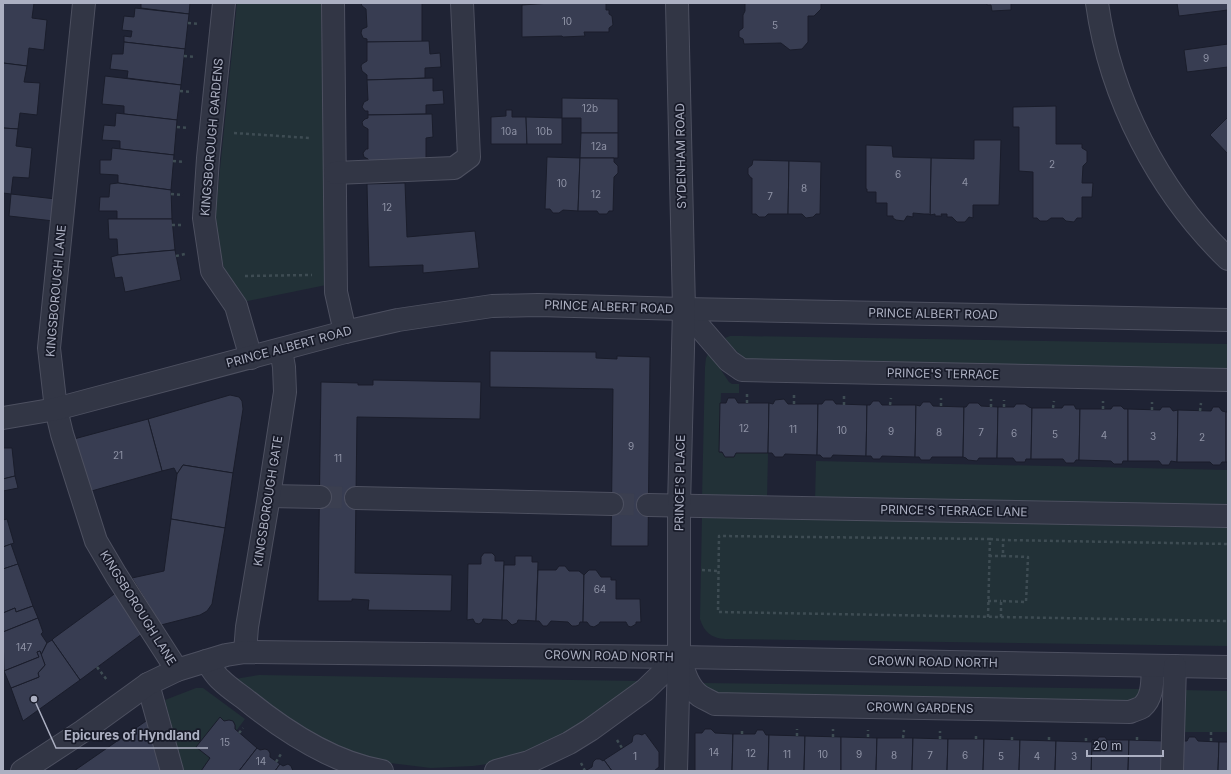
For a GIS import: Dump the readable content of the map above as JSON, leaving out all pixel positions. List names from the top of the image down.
{
  "streets": {
    "street": [
      "KINGSBOROUGH GARDENS",
      "SYDENHAM ROAD",
      "KINGSBOROUGH LANE",
      "PRINCE ALBERT ROAD",
      "PRINCE'S TERRACE",
      "PRINCE'S PLACE",
      "KINGSBOROUGH GATE",
      "PRINCE'S TERRACE LANE",
      "CROWN ROAD NORTH",
      "CROWN GARDENS"
    ]
  },
  "crossings": [
    ["KINGSBOROUGH GARDENS", "PRINCE ALBERT ROAD"],
    ["SYDENHAM ROAD", "PRINCE ALBERT ROAD"],
    ["SYDENHAM ROAD", "PRINCE'S TERRACE"],
    ["SYDENHAM ROAD", "PRINCE'S PLACE"],
    ["KINGSBOROUGH LANE", "PRINCE ALBERT ROAD"],
    ["KINGSBOROUGH LANE", "CROWN ROAD NORTH"],
    ["PRINCE ALBERT ROAD", "PRINCE'S TERRACE"],
    ["PRINCE ALBERT ROAD", "PRINCE'S PLACE"],
    ["PRINCE ALBERT ROAD", "KINGSBOROUGH GATE"],
    ["PRINCE'S TERRACE", "PRINCE'S PLACE"],
    ["PRINCE'S PLACE", "PRINCE'S TERRACE LANE"],
    ["PRINCE'S PLACE", "CROWN ROAD NORTH"],
    ["PRINCE'S PLACE", "CROWN GARDENS"],
    ["KINGSBOROUGH GATE", "CROWN ROAD NORTH"],
    ["CROWN ROAD NORTH", "CROWN GARDENS"]
  ],
  "places": ["Epicures of Hyndland"],
  "house_numbers": [
    "10",
    "5",
    "9",
    "12b",
    "10a",
    "10b",
    "12a",
    "2",
    "6",
    "4",
    "10",
    "8",
    "12",
    "7",
    "12",
    "12",
    "11",
    "10",
    "9",
    "8",
    "7",
    "6",
    "5",
    "4",
    "3",
    "2",
    "9",
    "21",
    "11",
    "64",
    "147",
    "15",
    "14",
    "12",
    "11",
    "10",
    "9",
    "8",
    "7",
    "6",
    "1",
    "5",
    "4",
    "3",
    "14"
  ],
  "scale_bar": "20 m"
}
